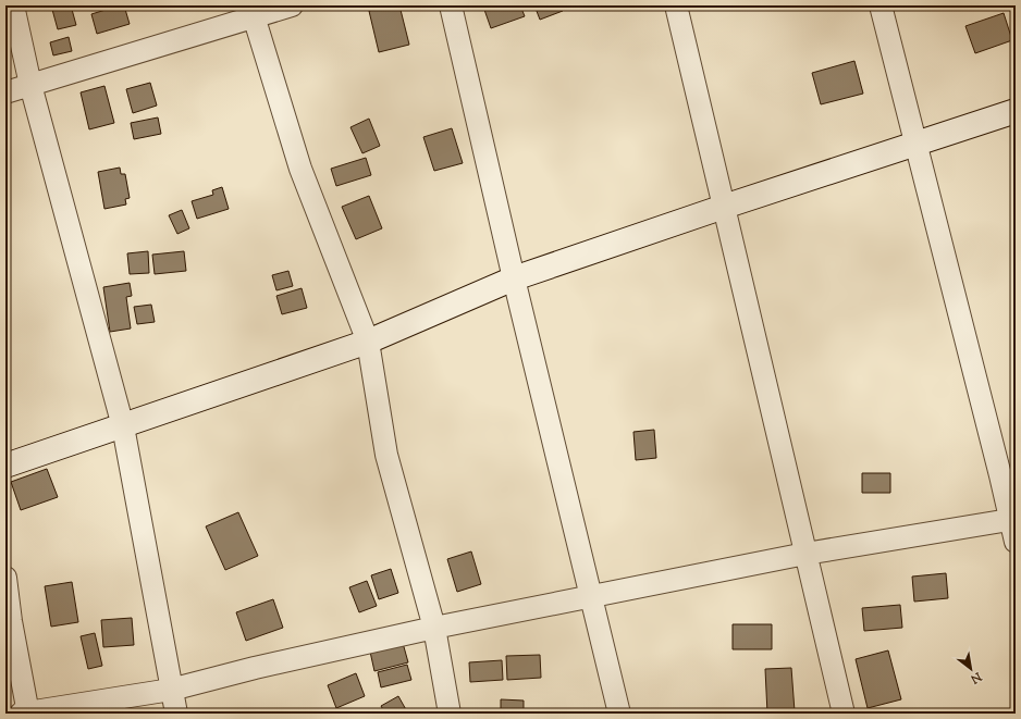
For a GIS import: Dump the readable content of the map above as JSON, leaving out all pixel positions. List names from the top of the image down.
{
  "north": "bottom right"
}
